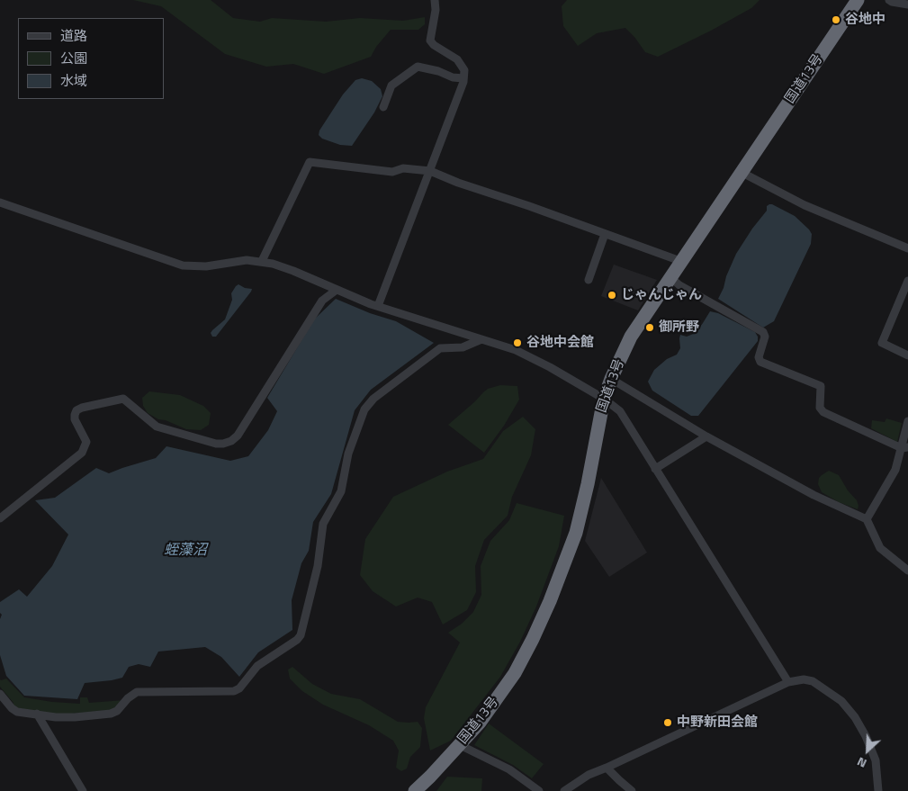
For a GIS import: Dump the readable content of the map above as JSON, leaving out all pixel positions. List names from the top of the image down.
{
  "streets": {
    "highway": ["国道13号"]
  },
  "water": ["蛭藻沼"],
  "places": [
    "谷地中",
    "じゃんじゃん",
    "御所野",
    "谷地中会館",
    "中野新田会館"
  ],
  "legend": ["道路", "公園", "水域"],
  "north": "bottom left"
}
